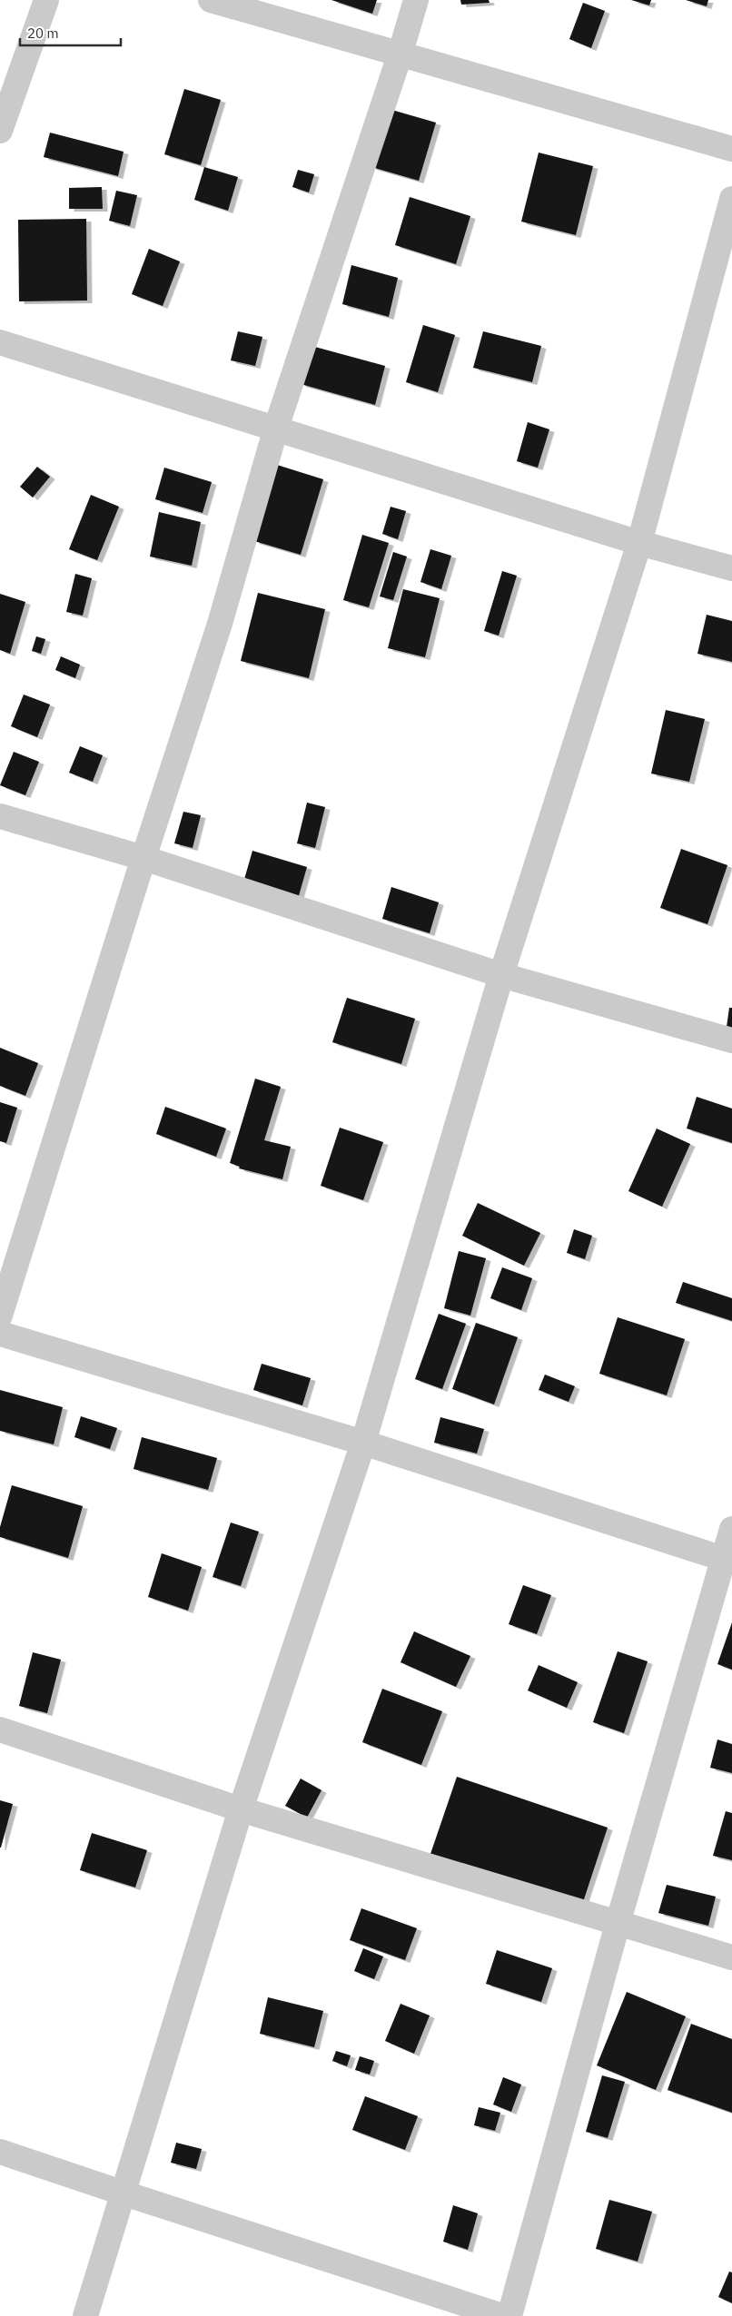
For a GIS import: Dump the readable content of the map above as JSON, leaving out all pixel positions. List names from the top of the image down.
{
  "scale_bar": "20 m"
}
